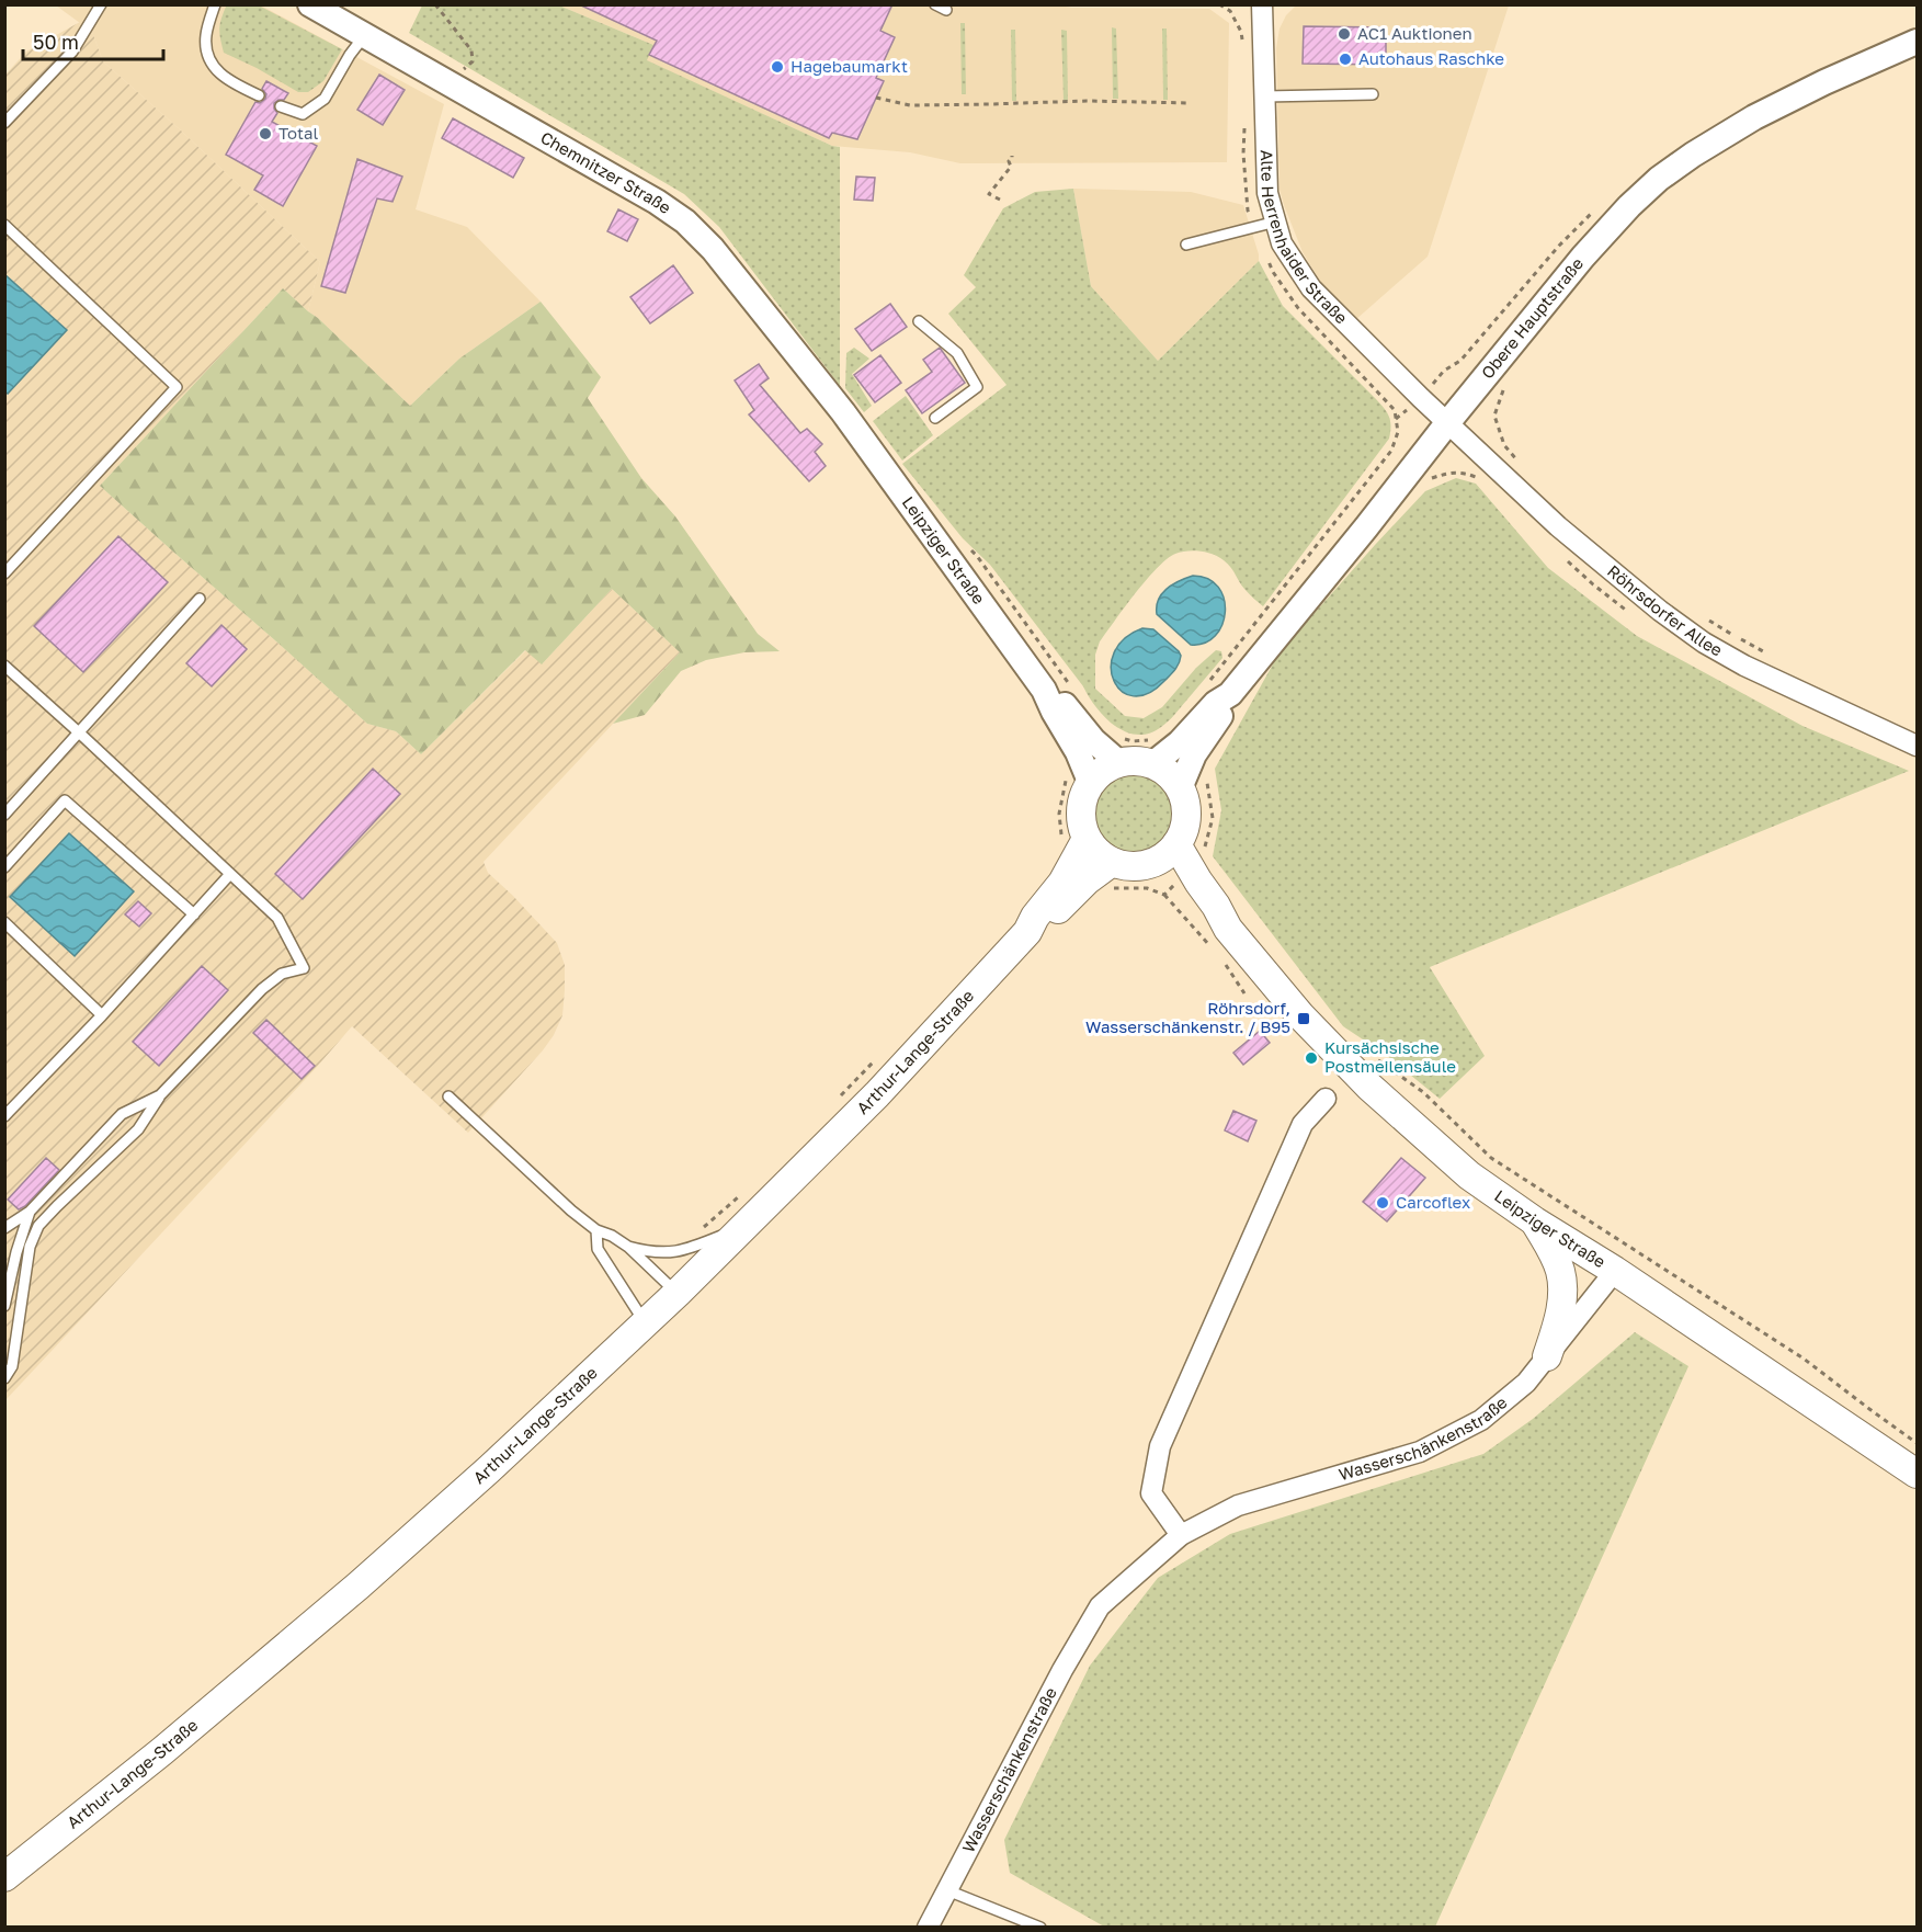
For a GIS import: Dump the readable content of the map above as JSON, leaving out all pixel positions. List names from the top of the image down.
{
  "streets": {
    "main road": ["Leipziger Straße", "Arthur-Lange-Straße"],
    "street": [
      "Chemnitzer Straße",
      "Alte Herrenhaider Straße",
      "Obere Hauptstraße",
      "Röhrsdorfer Allee",
      "Wasserschänkenstraße"
    ]
  },
  "crossings": [
    ["Chemnitzer Straße", "Leipziger Straße"],
    ["Alte Herrenhaider Straße", "Obere Hauptstraße"],
    ["Alte Herrenhaider Straße", "Röhrsdorfer Allee"],
    ["Obere Hauptstraße", "Röhrsdorfer Allee"],
    ["Leipziger Straße", "Wasserschänkenstraße"]
  ],
  "places": {
    "other": [
      "AC1 Auktionen",
      "Autohaus Raschke",
      "Hagebaumarkt",
      "Total",
      "Kursächsische Postmeilensäule",
      "Carcoflex"
    ],
    "transit": ["Röhrsdorf, Wasserschänkenstr. / B95"]
  },
  "scale_bar": "50 m"
}
